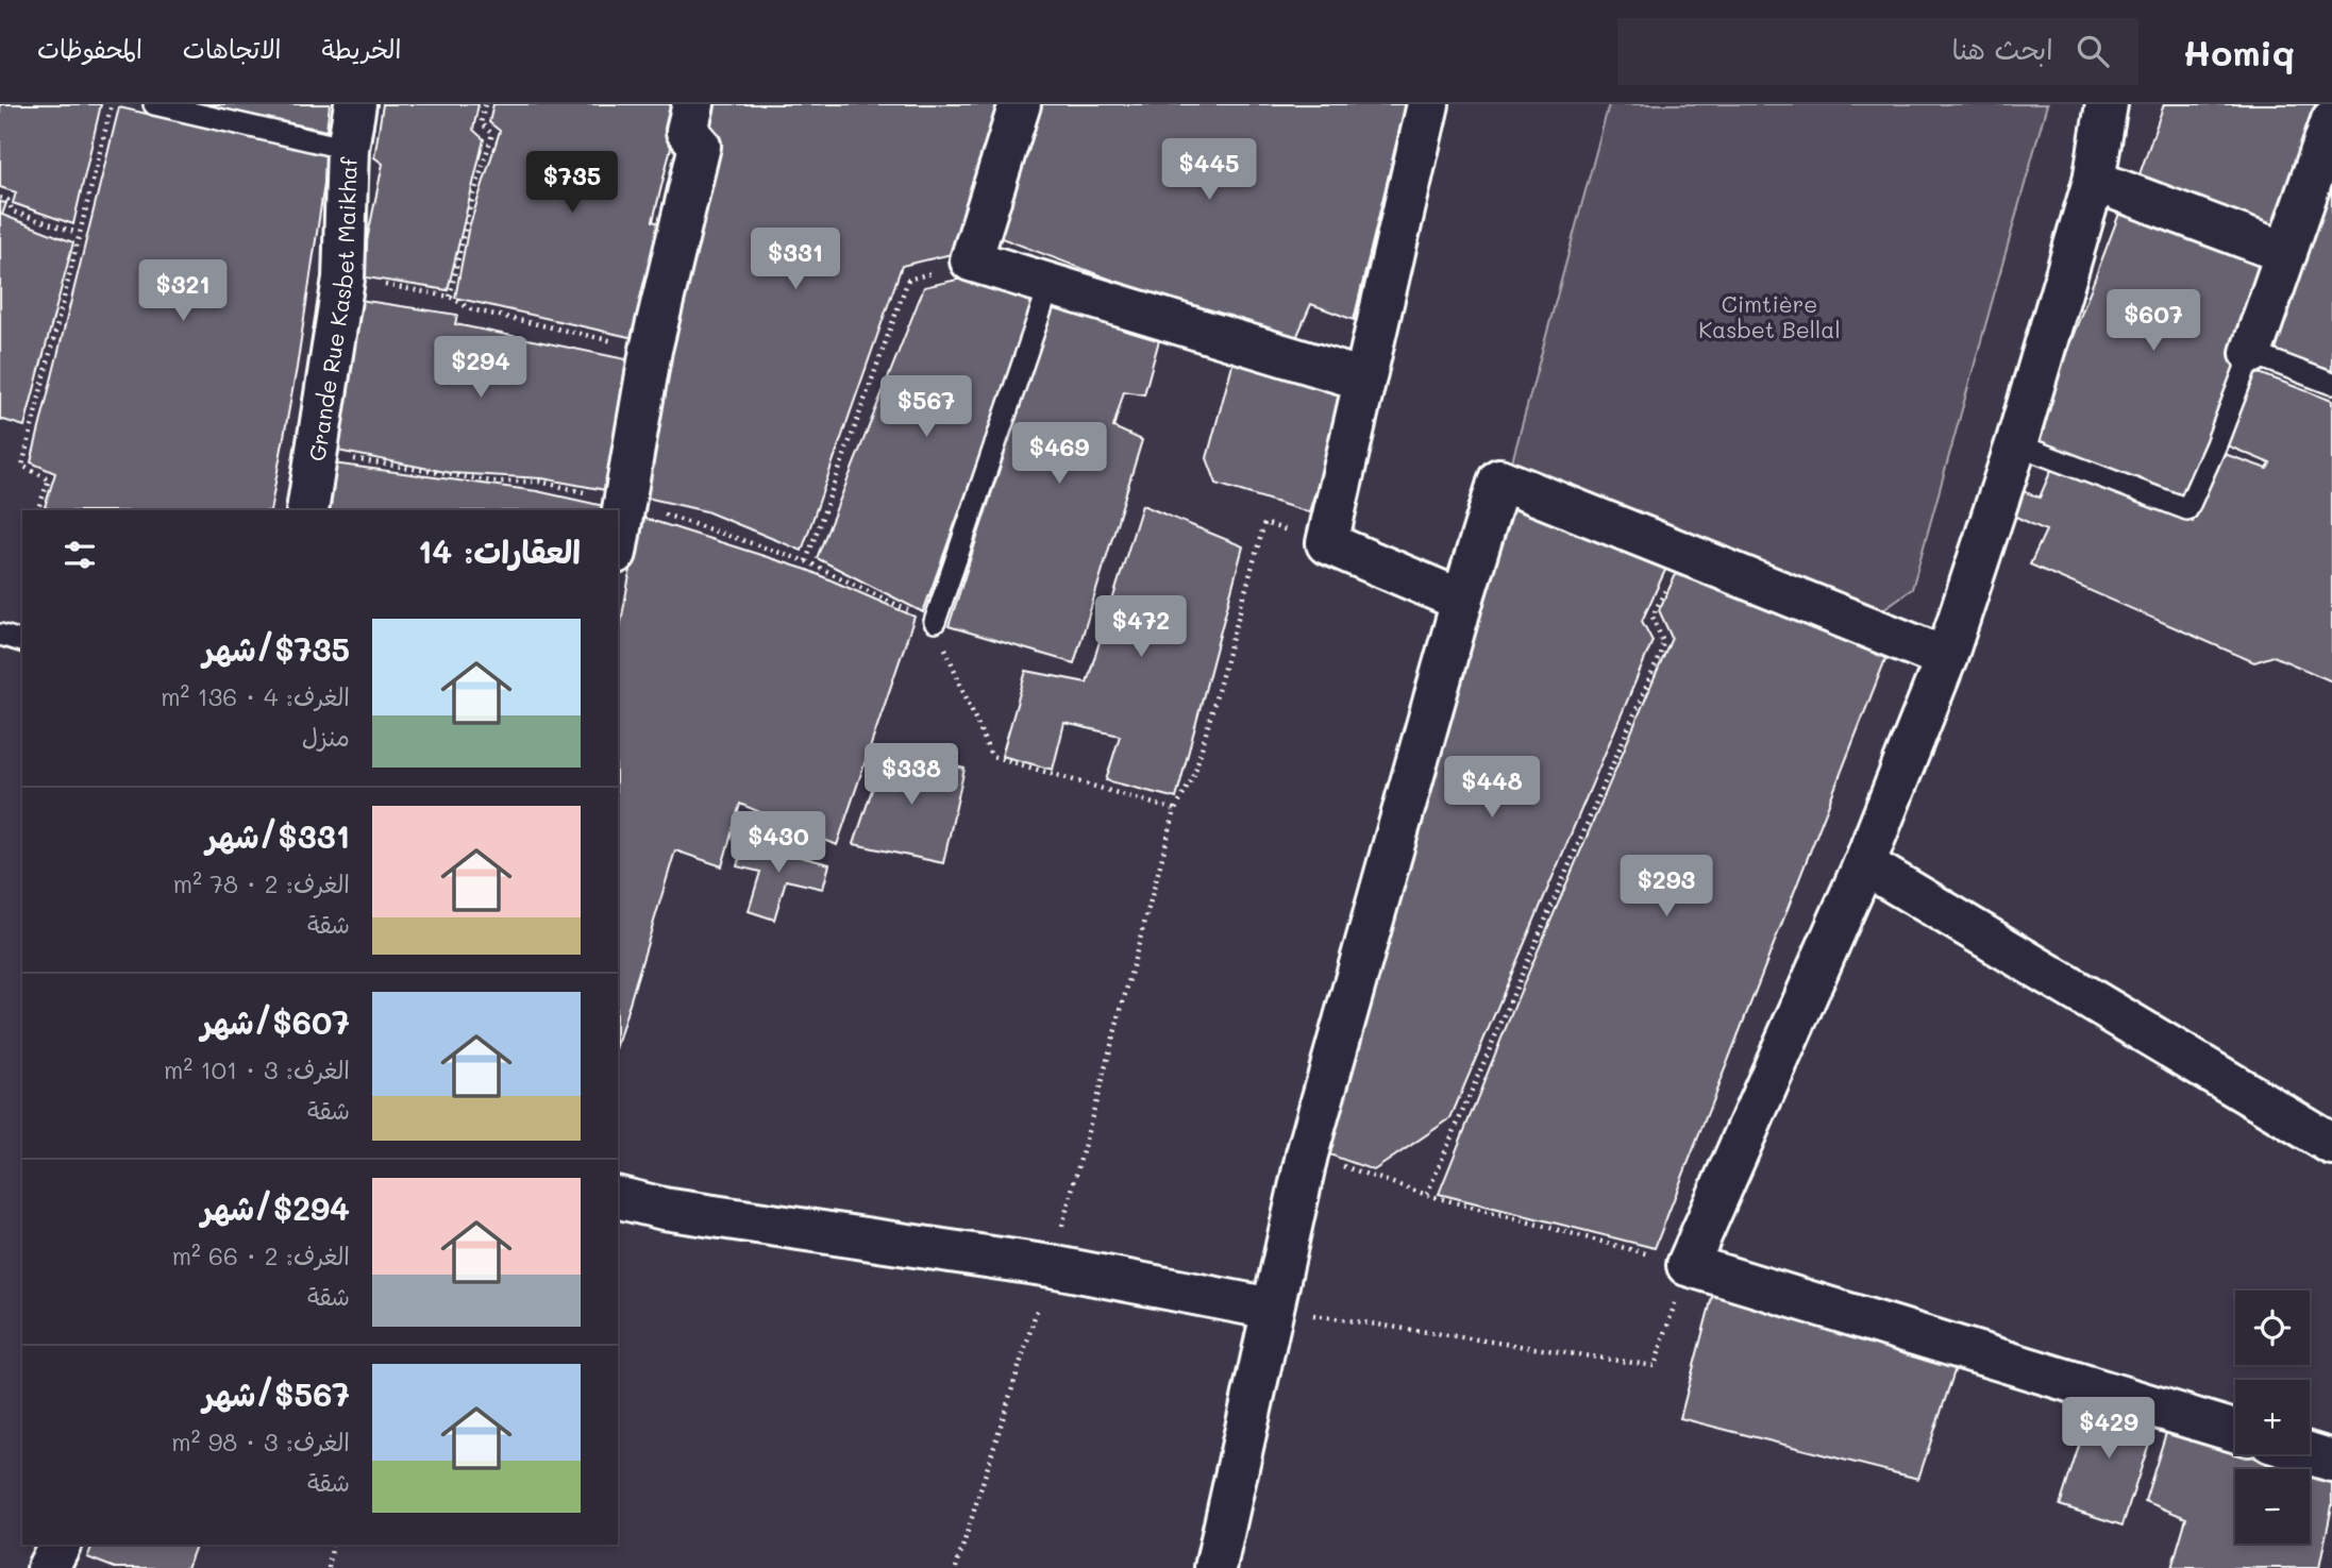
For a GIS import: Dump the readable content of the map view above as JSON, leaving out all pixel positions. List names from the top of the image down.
{
  "streets": {
    "street": ["Grande Rue Kasbet Maikhaf"]
  },
  "parks": ["Cimtière Kasbet Bellal"],
  "page": {
    "header": "Homiq",
    "search": "ابحث هنا",
    "nav": ["الخريطة", "الاتجاهات", "المحفوظات"],
    "price": [
      "$445",
      "$735",
      "$331",
      "$321",
      "$607",
      "$294",
      "$567",
      "$469",
      "$472",
      "$338",
      "$448",
      "$430",
      "$293",
      "$429"
    ],
    "heading": "العقارات: 14",
    "list": [
      {
        "name": "$735/شهر",
        "note": "الغرف: 4 · 136 m² · منزل"
      },
      {
        "name": "$331/شهر",
        "note": "الغرف: 2 · 78 m² · شقة"
      },
      {
        "name": "$607/شهر",
        "note": "الغرف: 3 · 101 m² · شقة"
      },
      {
        "name": "$294/شهر",
        "note": "الغرف: 2 · 66 m² · شقة"
      },
      {
        "name": "$567/شهر",
        "note": "الغرف: 3 · 98 m² · شقة"
      }
    ],
    "map_buttons": ["+", "−"]
  }
}
